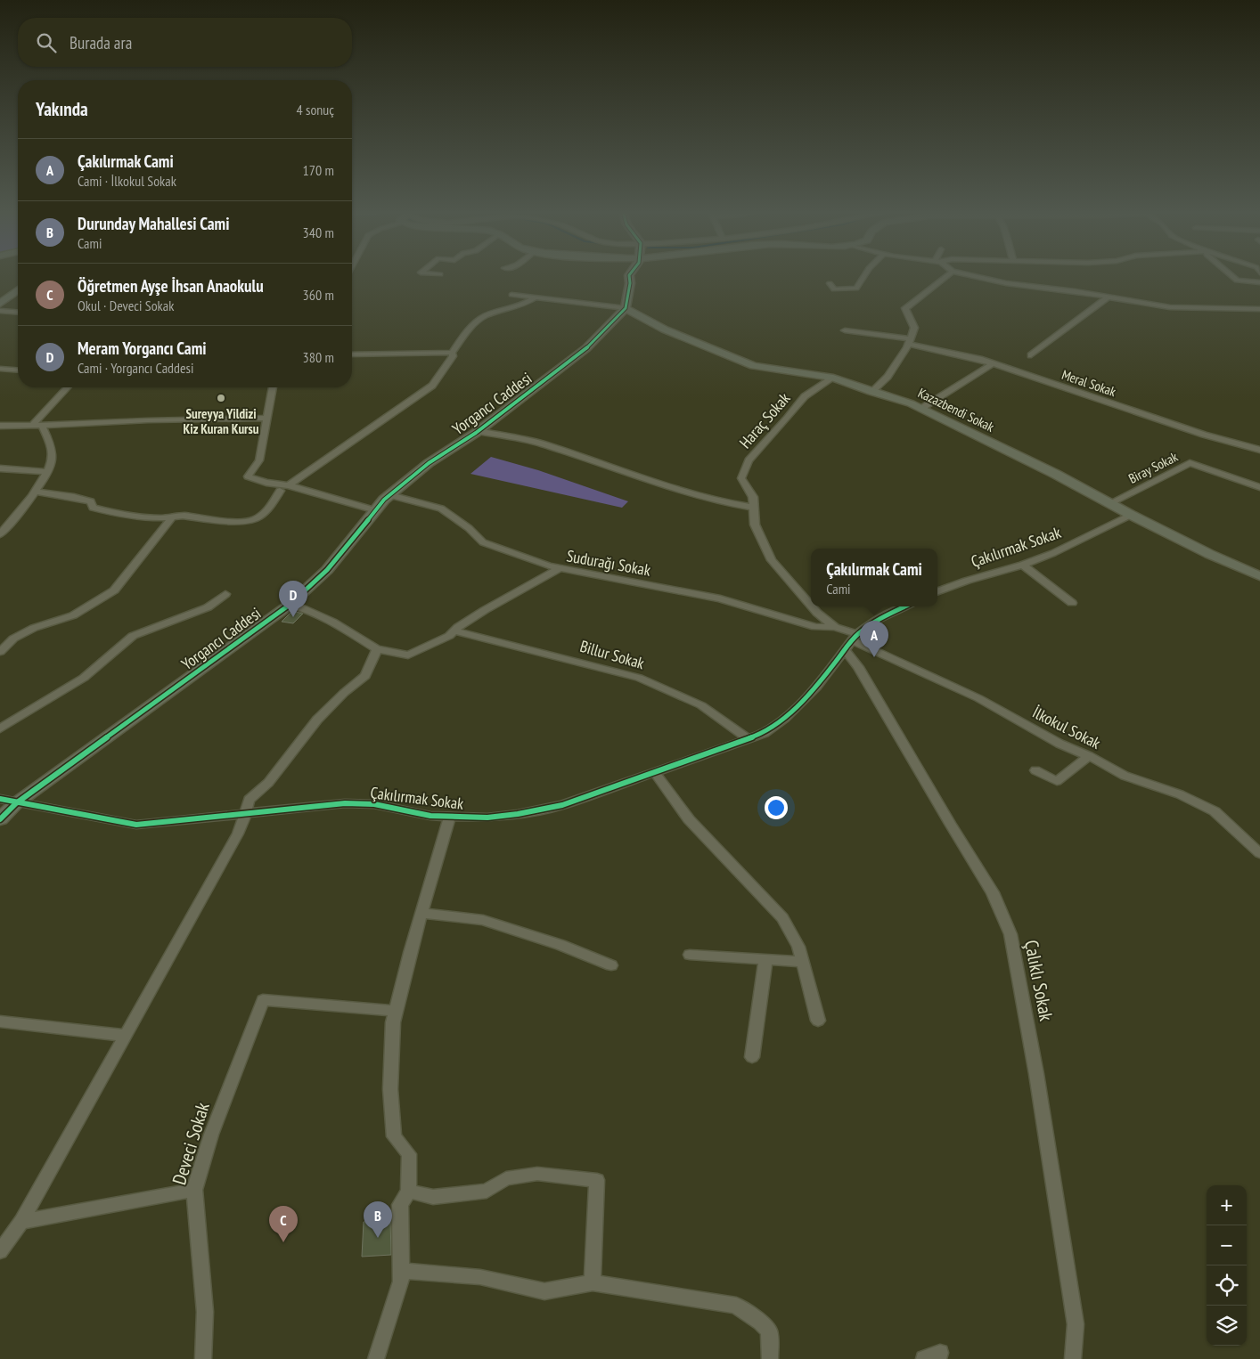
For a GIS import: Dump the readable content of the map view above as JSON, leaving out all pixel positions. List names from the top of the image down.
{
  "streets": {
    "street": [
      "Meral Sokak",
      "Yorgancı Caddesi",
      "Kazazbendi Sokak",
      "Haraç Sokak",
      "Biray Sokak",
      "Çakılırmak Sokak",
      "Sudurağı Sokak",
      "Billur Sokak",
      "İlkokul Sokak",
      "Çalıklı Sokak",
      "Deveci Sokak"
    ]
  },
  "crossings": [
    ["Yorgancı Caddesi", "Kazazbendi Sokak"],
    ["Yorgancı Caddesi", "Çakılırmak Sokak"],
    ["Yorgancı Caddesi", "Sudurağı Sokak"],
    ["Kazazbendi Sokak", "Haraç Sokak"],
    ["Kazazbendi Sokak", "Biray Sokak"],
    ["Kazazbendi Sokak", "Çakılırmak Sokak"],
    ["Haraç Sokak", "Çakılırmak Sokak"],
    ["Haraç Sokak", "Sudurağı Sokak"],
    ["Haraç Sokak", "İlkokul Sokak"],
    ["Haraç Sokak", "Çalıklı Sokak"],
    ["Çakılırmak Sokak", "Billur Sokak"],
    ["Çakılırmak Sokak", "İlkokul Sokak"],
    ["Çakılırmak Sokak", "Çalıklı Sokak"],
    ["İlkokul Sokak", "Çalıklı Sokak"]
  ],
  "places": ["Sureyya Yildizi Kiz Kuran Kursu"],
  "page": {
    "search": "Burada ara",
    "heading": ["Yakında", "4 sonuç"],
    "list": [
      {
        "mark": "A",
        "name": "Çakılırmak Cami",
        "note": "Cami · İlkokul Sokak",
        "value": "170 m"
      },
      {
        "mark": "B",
        "name": "Durunday Mahallesi Cami",
        "note": "Cami",
        "value": "340 m"
      },
      {
        "mark": "C",
        "name": "Öğretmen Ayşe İhsan Anaokulu",
        "note": "Okul · Deveci Sokak",
        "value": "360 m"
      },
      {
        "mark": "D",
        "name": "Meram Yorgancı Cami",
        "note": "Cami · Yorgancı Caddesi",
        "value": "380 m"
      }
    ],
    "popup": ["Çakılırmak Cami", "Cami"],
    "pins": [
      "D",
      "A",
      "B",
      "C"
    ],
    "map_buttons": ["+", "−"]
  }
}
